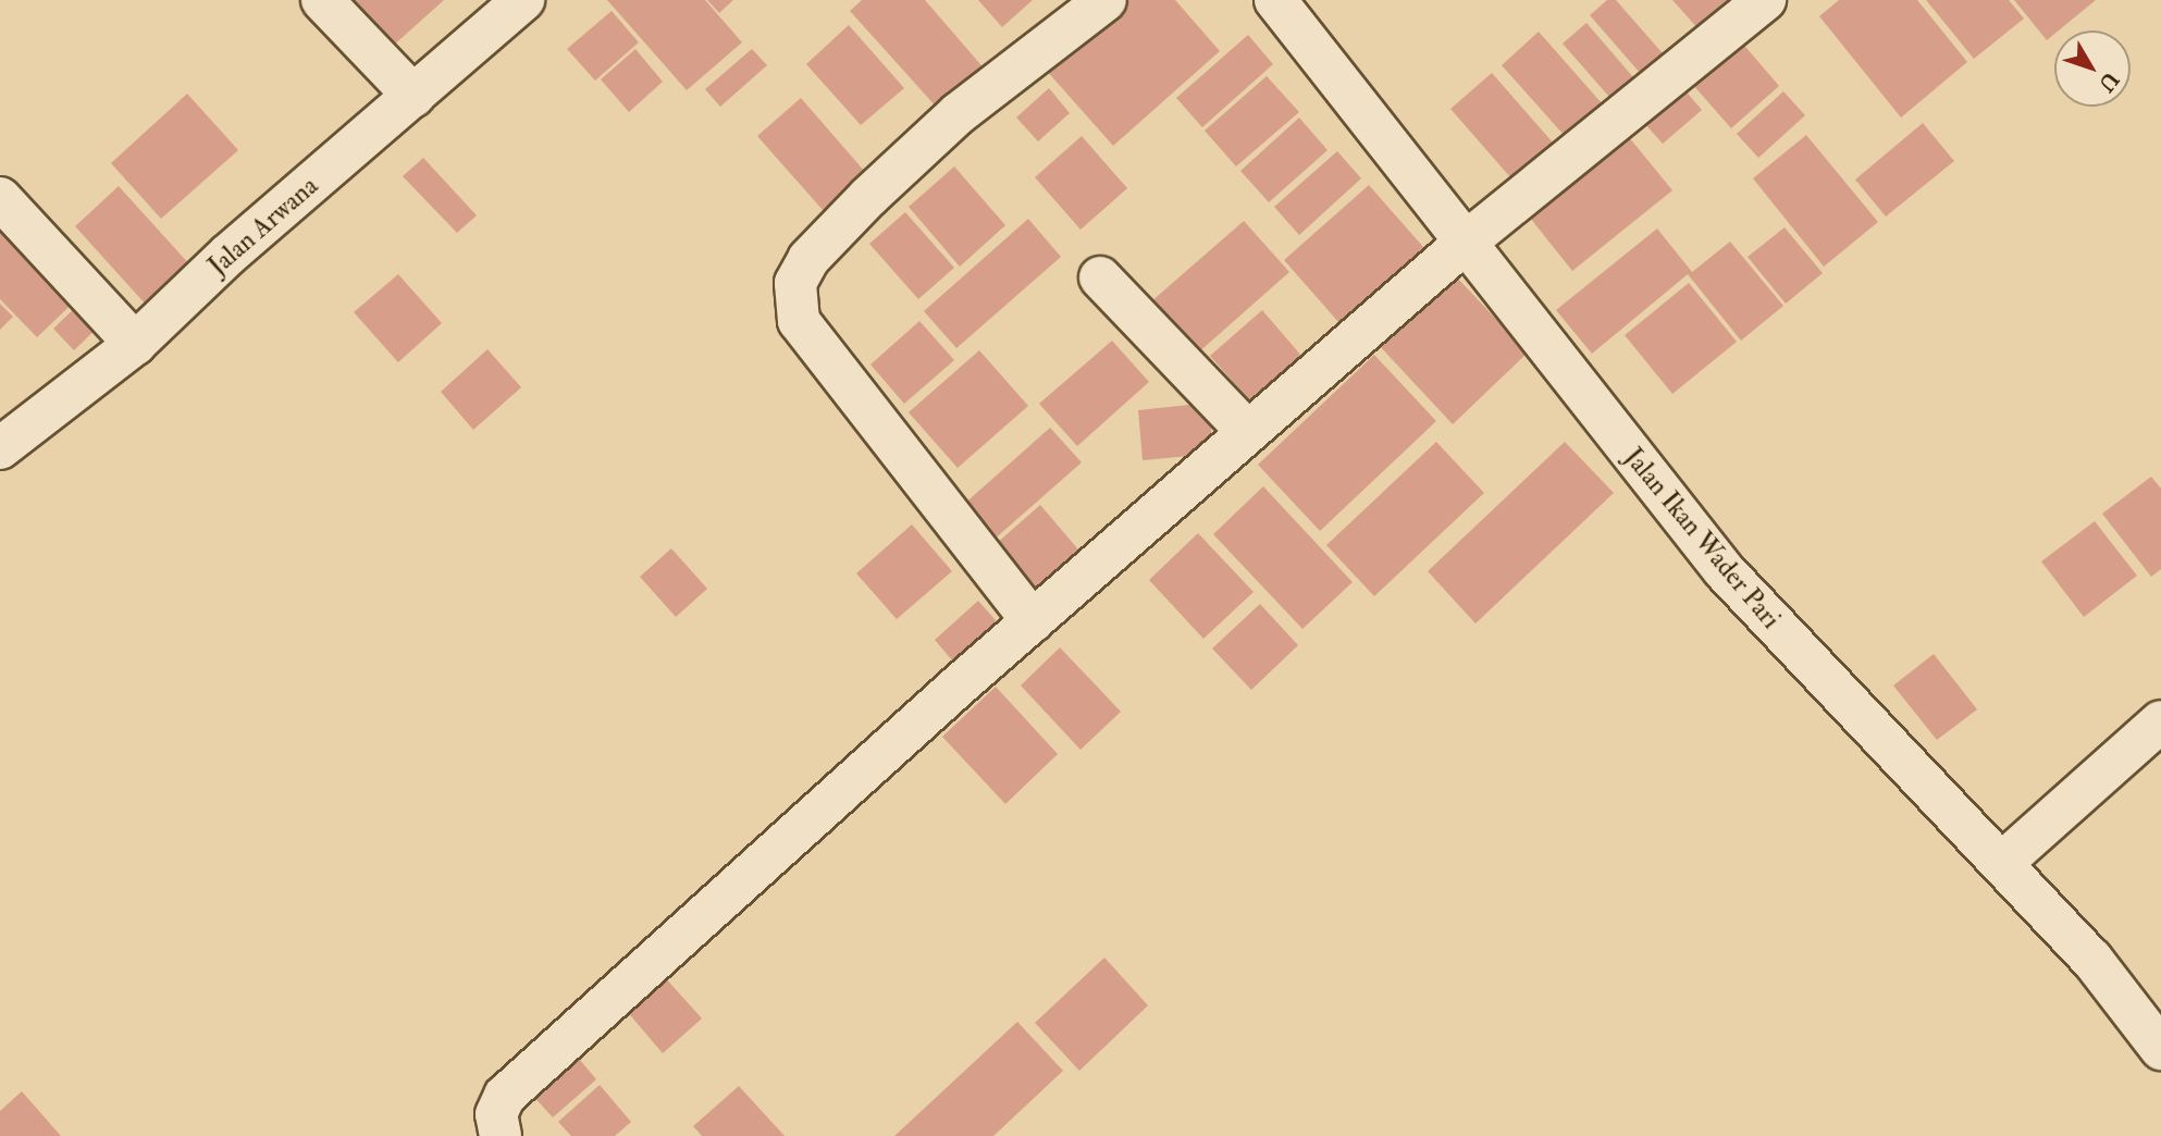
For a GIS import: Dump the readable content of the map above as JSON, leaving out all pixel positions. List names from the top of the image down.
{
  "streets": {
    "street": ["Jalan Arwana", "Jalan Ikan Wader Pari"]
  },
  "north": "bottom right"
}
